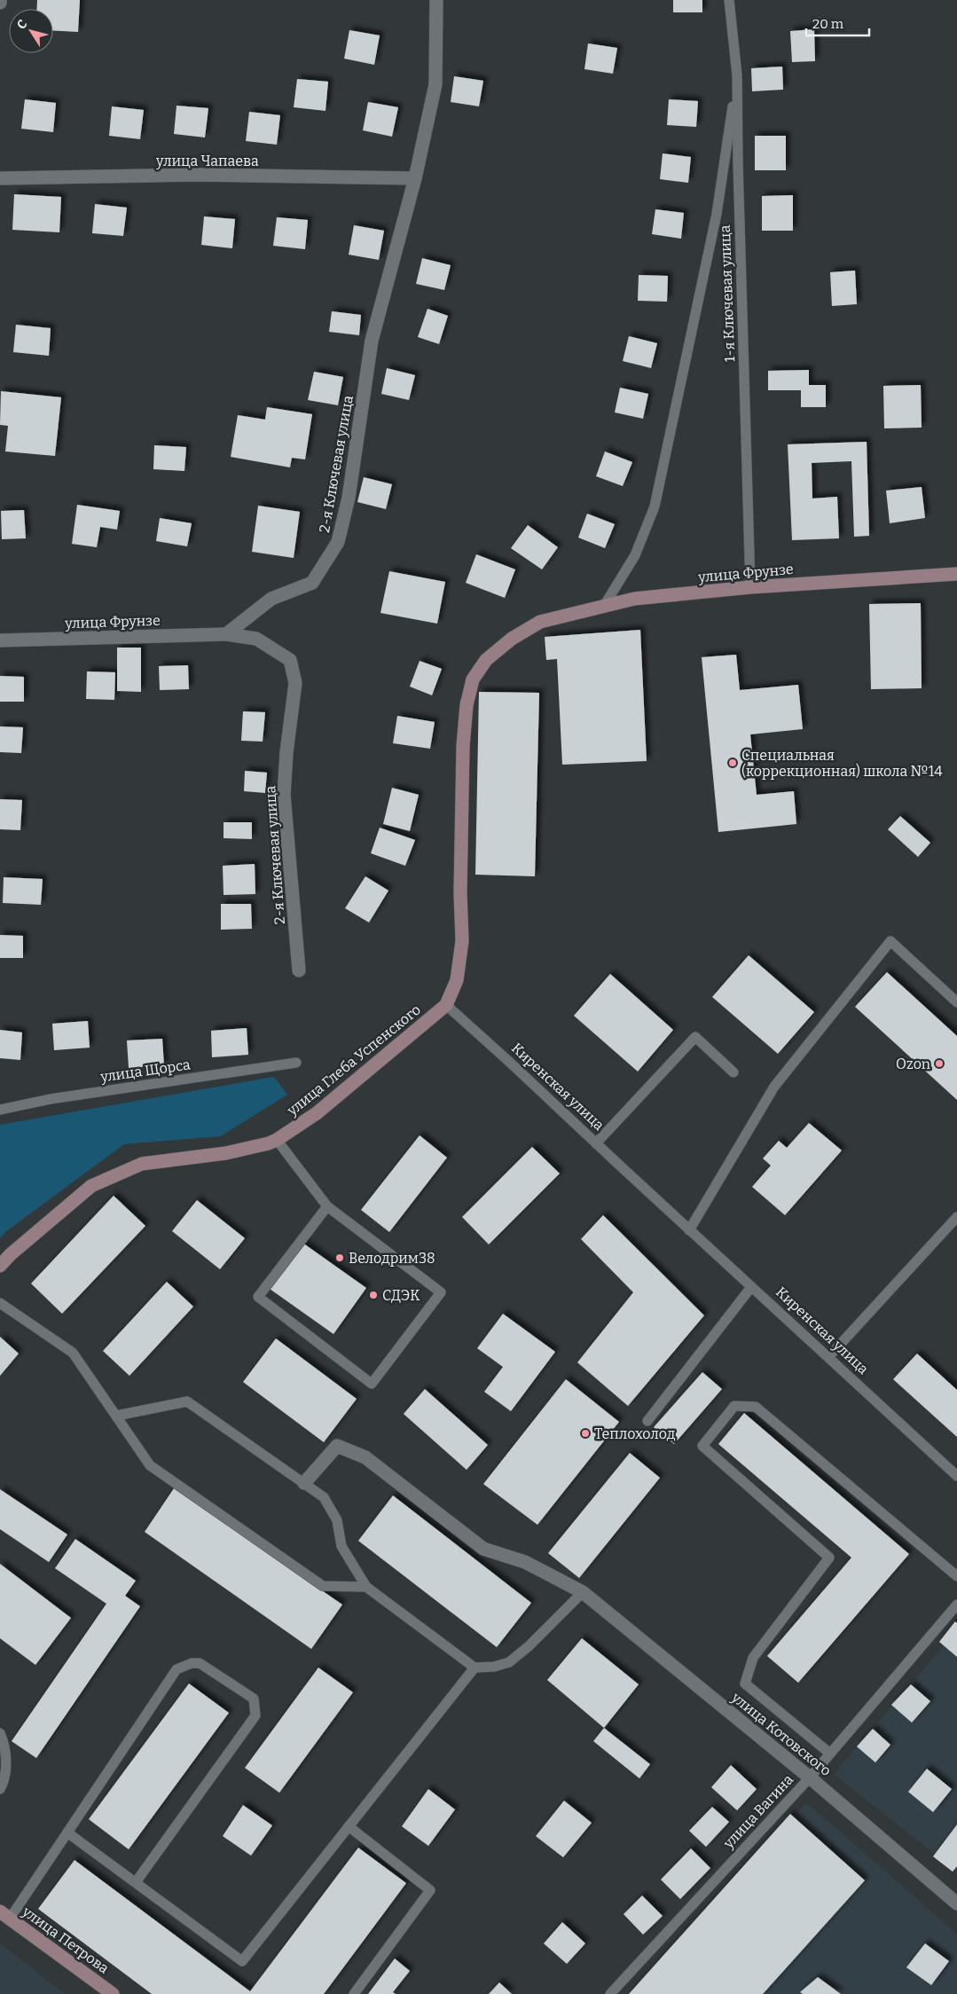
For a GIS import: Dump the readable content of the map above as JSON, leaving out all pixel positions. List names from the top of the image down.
{
  "streets": {
    "street": [
      "улица Чапаева",
      "2-я Ключевая улица",
      "улица Фрунзе",
      "улица Глеба Успенского",
      "улица Котовского",
      "улица Петрова"
    ],
    "lane": [
      "1-я Ключевая улица",
      "улица Щорса",
      "Киренская улица",
      "улица Вагина"
    ]
  },
  "crossings": [
    ["улица Чапаева", "2-я Ключевая улица"],
    ["1-я Ключевая улица", "улица Фрунзе"],
    ["2-я Ключевая улица", "улица Фрунзе"],
    ["улица Фрунзе", "улица Глеба Успенского"],
    ["улица Фрунзе", "Киренская улица"],
    ["улица Глеба Успенского", "Киренская улица"],
    ["улица Котовского", "улица Вагина"]
  ],
  "places": [
    "Специальная (коррекционная) школа №14",
    "Ozon",
    "Велодрим38",
    "СДЭК",
    "Теплохолод"
  ],
  "scale_bar": "20 m",
  "north": "top left"
}
